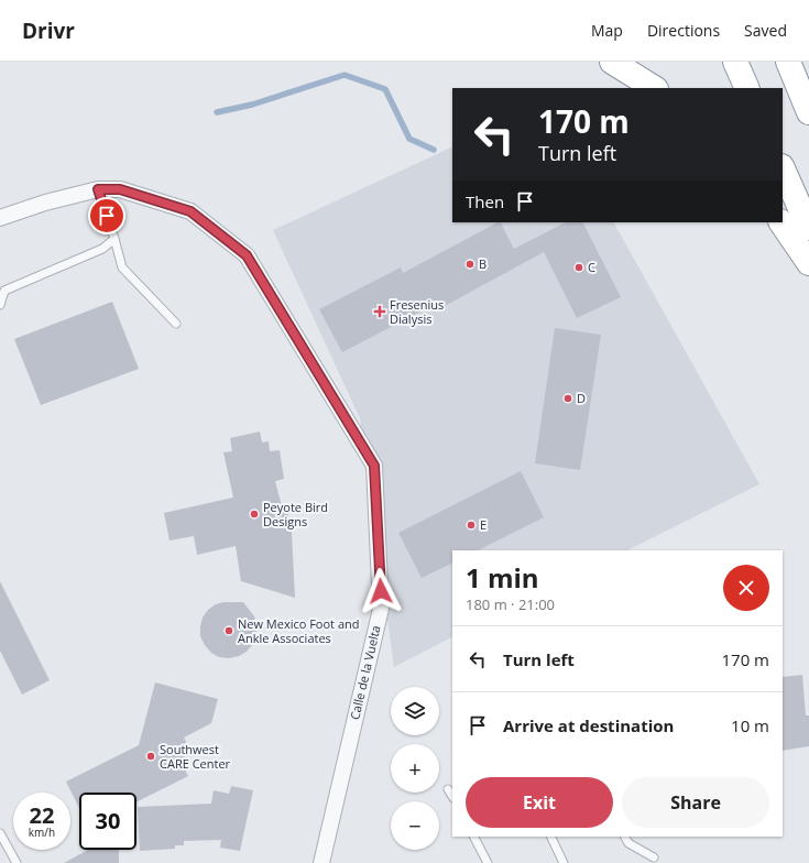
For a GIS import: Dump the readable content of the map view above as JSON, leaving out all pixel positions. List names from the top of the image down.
{
  "streets": {
    "street": ["Calle de la Vuelta"]
  },
  "places": {
    "other": [
      "B",
      "C",
      "D",
      "Peyote Bird Designs",
      "E",
      "New Mexico Foot and Ankle Associates",
      "Southwest CARE Center"
    ],
    "health": ["Fresenius Dialysis"]
  },
  "page": {
    "header": "Drivr",
    "nav": ["Map", "Directions", "Saved"],
    "turn": ["170 m", "Turn left"],
    "then": "Then",
    "heading": ["1 min", "180 m · 21:00"],
    "list": [
      {
        "name": "Turn left",
        "value": "170 m"
      },
      {
        "name": "Arrive at destination",
        "value": "10 m"
      }
    ],
    "map_buttons": ["+", "−"],
    "buttons": ["Exit", "Share"],
    "speed": "22 km/h",
    "limit": "30"
  }
}
